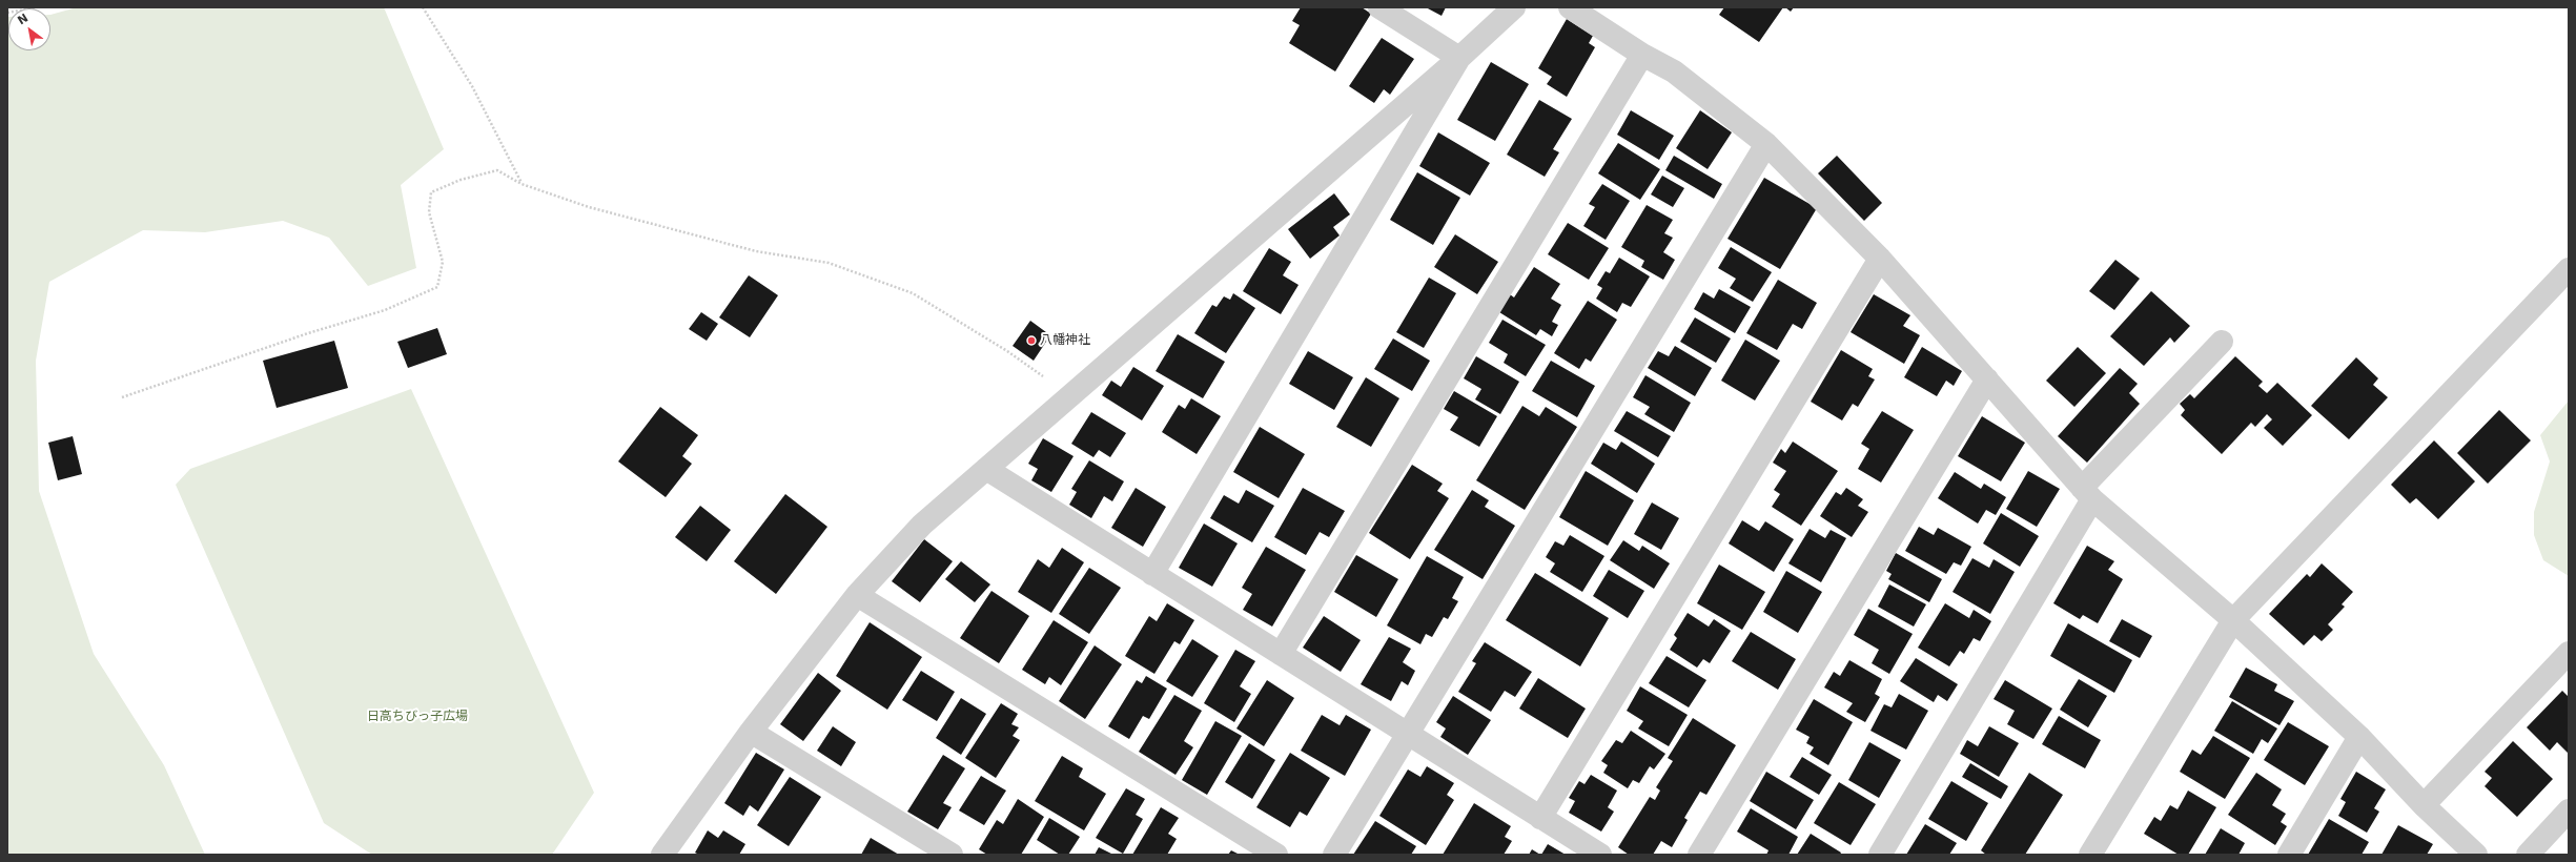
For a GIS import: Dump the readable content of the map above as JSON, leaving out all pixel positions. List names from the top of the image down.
{
  "parks": ["日高ちびっ子広場"],
  "places": ["八幡神社"],
  "north": "top left"
}
